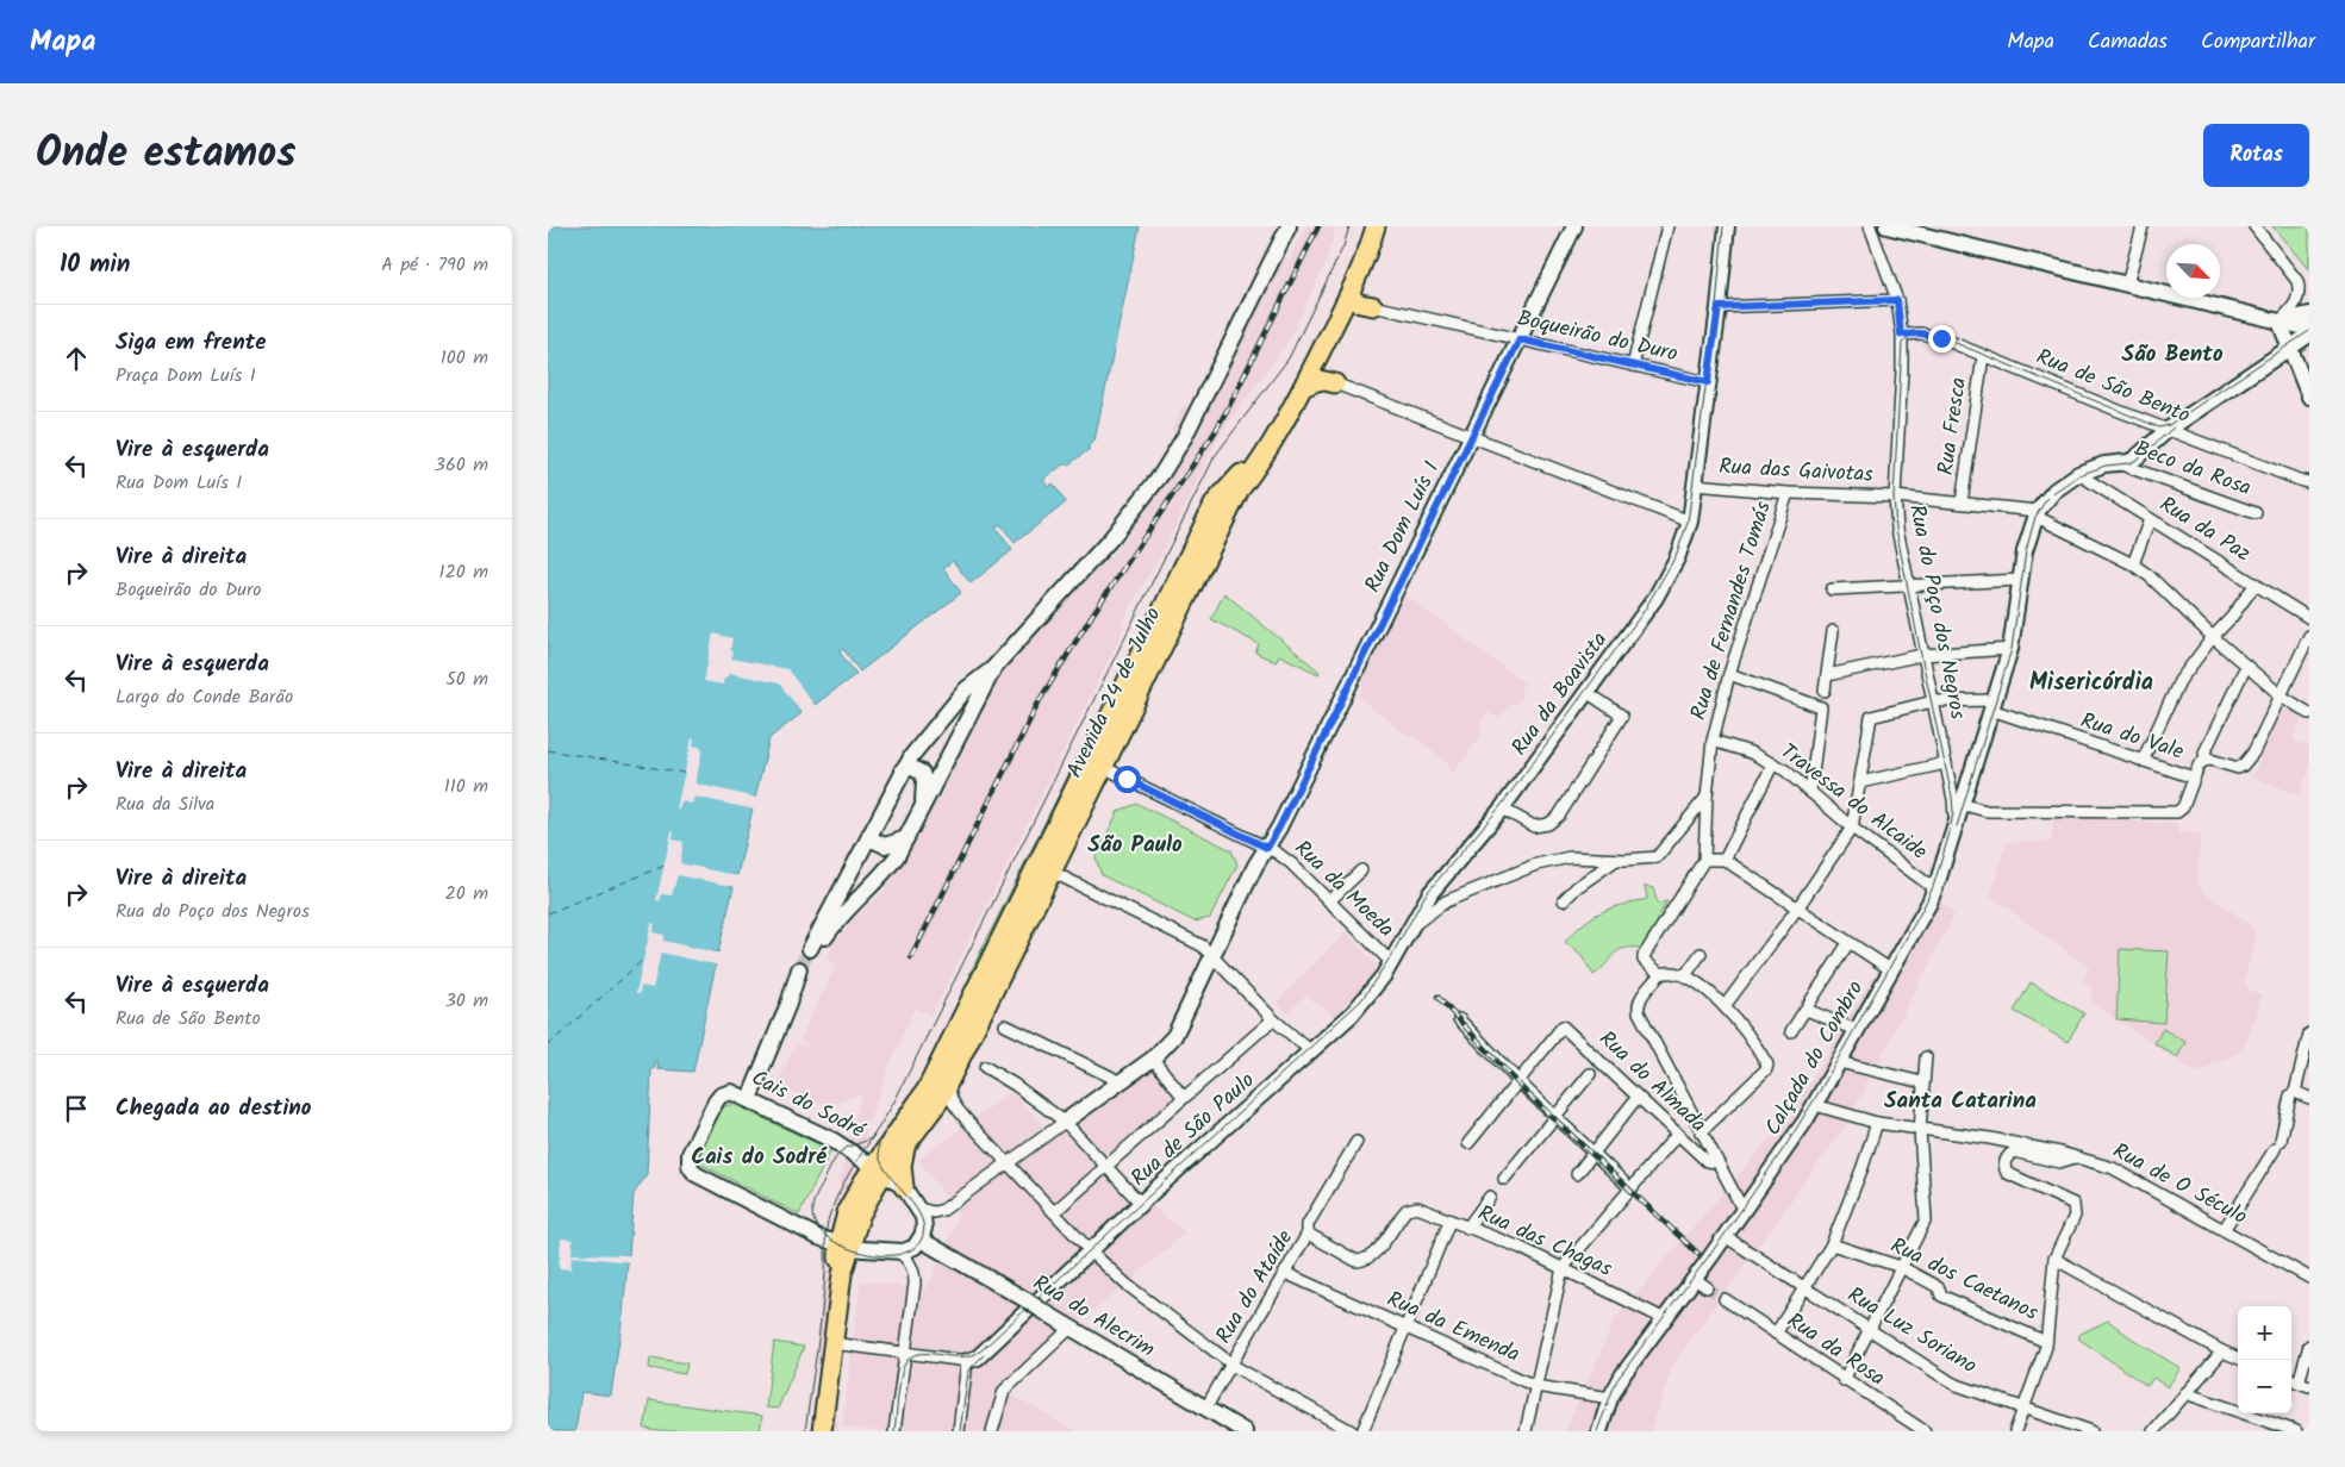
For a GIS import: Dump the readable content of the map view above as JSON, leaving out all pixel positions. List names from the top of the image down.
{
  "streets": {
    "main road": ["Avenida 24 de Julho"],
    "street": [
      "Boqueirão do Duro",
      "Rua de São Bento",
      "Rua Fresca",
      "Beco da Rosa",
      "Rua das Gaivotas",
      "Rua Dom Luís I",
      "Rua da Paz",
      "Rua de Fernandes Tomás",
      "Rua do Poço dos Negros",
      "Rua da Boavista",
      "Rua do Vale",
      "Travessa do Alcaide",
      "Rua da Moeda",
      "Calçada do Combro",
      "Rua do Almada",
      "Cais do Sodré",
      "Rua de São Paulo",
      "Rua de O Século",
      "Rua das Chagas",
      "Rua dos Caetanos",
      "Rua do Ataíde",
      "Rua do Alecrim",
      "Rua da Emenda",
      "Rua Luz Soriano",
      "Rua da Rosa"
    ]
  },
  "crossings": [
    ["Boqueirão do Duro", "Rua Dom Luís I"],
    ["Boqueirão do Duro", "Rua da Boavista"],
    ["Rua de São Bento", "Rua Fresca"],
    ["Rua de São Bento", "Rua do Poço dos Negros"],
    ["Rua Fresca", "Rua das Gaivotas"],
    ["Rua das Gaivotas", "Rua de Fernandes Tomás"],
    ["Rua das Gaivotas", "Rua do Poço dos Negros"],
    ["Rua das Gaivotas", "Rua da Boavista"],
    ["Rua das Gaivotas", "Calçada do Combro"],
    ["Rua Dom Luís I", "Rua da Moeda"],
    ["Rua de Fernandes Tomás", "Travessa do Alcaide"],
    ["Rua do Poço dos Negros", "Rua do Vale"],
    ["Rua do Poço dos Negros", "Calçada do Combro"],
    ["Avenida 24 de Julho", "Rua da Moeda"],
    ["Avenida 24 de Julho", "Cais do Sodré"],
    ["Rua da Boavista", "Rua de São Paulo"],
    ["Rua do Vale", "Calçada do Combro"],
    ["Travessa do Alcaide", "Calçada do Combro"],
    ["Rua da Moeda", "Rua de São Paulo"],
    ["Calçada do Combro", "Rua de O Século"],
    ["Calçada do Combro", "Rua das Chagas"],
    ["Calçada do Combro", "Rua da Emenda"],
    ["Calçada do Combro", "Rua Luz Soriano"],
    ["Rua das Chagas", "Rua do Ataíde"],
    ["Rua do Ataíde", "Rua do Alecrim"],
    ["Rua do Ataíde", "Rua da Emenda"]
  ],
  "districts": [
    "São Bento",
    "Misericórdia",
    "São Paulo",
    "Santa Catarina",
    "Cais do Sodré"
  ],
  "north": "bottom right",
  "page": {
    "header": "Mapa",
    "nav": ["Mapa", "Camadas", "Compartilhar"],
    "title": "Onde estamos",
    "buttons": "Rotas",
    "heading": ["10 min", "A pé · 790 m"],
    "list": [
      ["Siga em frente", "Praça Dom Luís I", "100 m"],
      ["Vire à esquerda", "Rua Dom Luís I", "360 m"],
      ["Vire à direita", "Boqueirão do Duro", "120 m"],
      ["Vire à esquerda", "Largo do Conde Barão", "50 m"],
      ["Vire à direita", "Rua da Silva", "110 m"],
      ["Vire à direita", "Rua do Poço dos Negros", "20 m"],
      ["Vire à esquerda", "Rua de São Bento", "30 m"],
      "Chegada ao destino"
    ],
    "map_buttons": ["+", "−"]
  }
}
